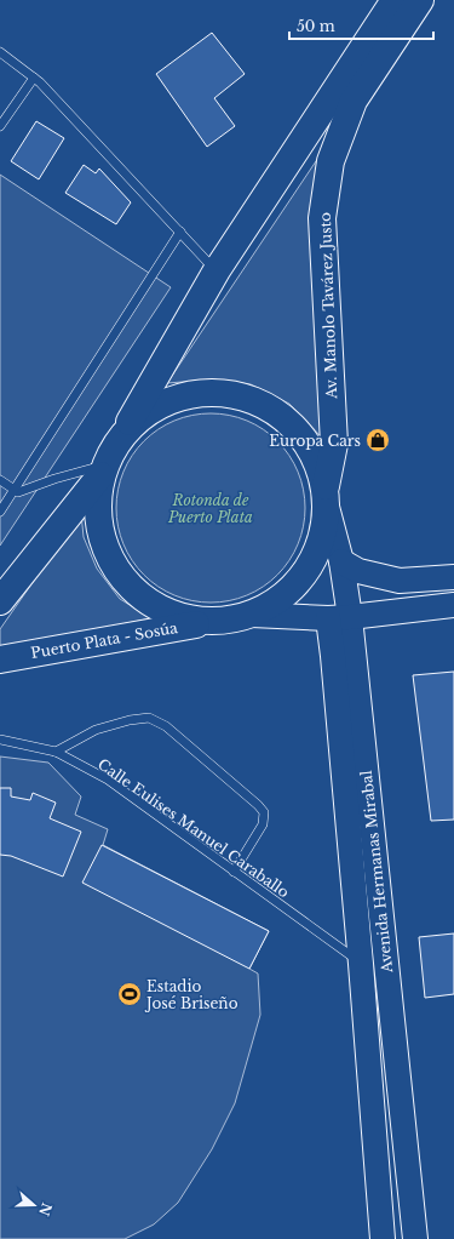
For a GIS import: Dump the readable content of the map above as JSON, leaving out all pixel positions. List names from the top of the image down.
{
  "streets": {
    "main road": ["Av. Manolo Tavárez Justo", "Puerto Plata - Sosúa", "Avenida Hermanas Mirabal"],
    "lane": ["Calle Eulises Manuel Caraballo"]
  },
  "crossings": [
    ["Av. Manolo Tavárez Justo", "Avenida Hermanas Mirabal"],
    ["Calle Eulises Manuel Caraballo", "Avenida Hermanas Mirabal"]
  ],
  "parks": ["Rotonda de Puerto Plata"],
  "places": {
    "shop": ["Europa Cars"],
    "sports": ["Estadio José Briseño"]
  },
  "scale_bar": "50 m",
  "north": "right"
}
